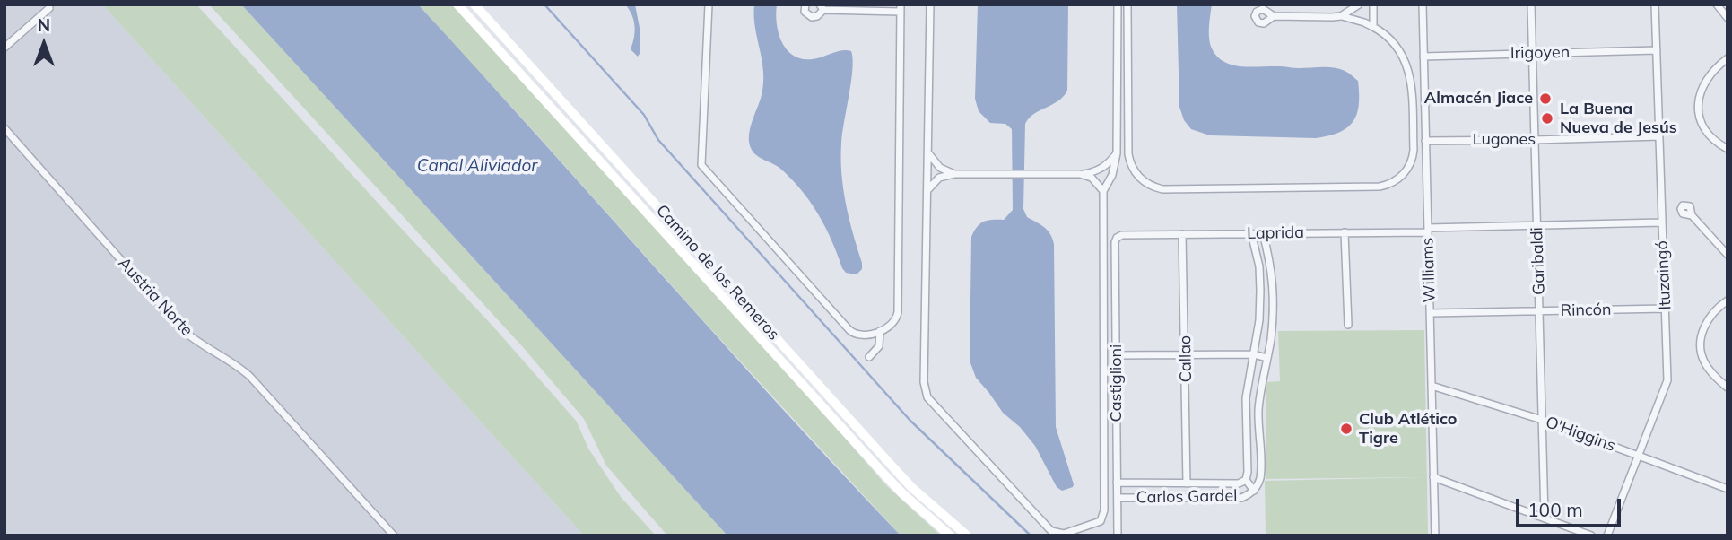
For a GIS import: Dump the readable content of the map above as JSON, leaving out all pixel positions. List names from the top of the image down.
{
  "streets": {
    "main road": ["Camino de los Remeros"],
    "street": [
      "Irigoyen",
      "Lugones",
      "Laprida",
      "Garibaldi",
      "Williams",
      "Ituzaingó",
      "Austria Norte",
      "Rincón",
      "Callao",
      "Castiglioni",
      "O'Higgins",
      "Carlos Gardel"
    ]
  },
  "crossings": [
    ["Irigoyen", "Garibaldi"],
    ["Irigoyen", "Williams"],
    ["Irigoyen", "Ituzaingó"],
    ["Lugones", "Garibaldi"],
    ["Lugones", "Williams"],
    ["Lugones", "Ituzaingó"],
    ["Laprida", "Garibaldi"],
    ["Laprida", "Williams"],
    ["Laprida", "Ituzaingó"],
    ["Laprida", "Callao"],
    ["Laprida", "Castiglioni"],
    ["Garibaldi", "Rincón"],
    ["Garibaldi", "O'Higgins"],
    ["Williams", "Rincón"],
    ["Williams", "O'Higgins"],
    ["Ituzaingó", "Rincón"],
    ["Ituzaingó", "O'Higgins"],
    ["Callao", "Carlos Gardel"],
    ["Castiglioni", "Carlos Gardel"]
  ],
  "water": ["Canal Aliviador"],
  "places": ["Almacén Jiace", "La Buena Nueva de Jesús", "Club Atlético Tigre"],
  "scale_bar": "100 m",
  "north": "top"
}
